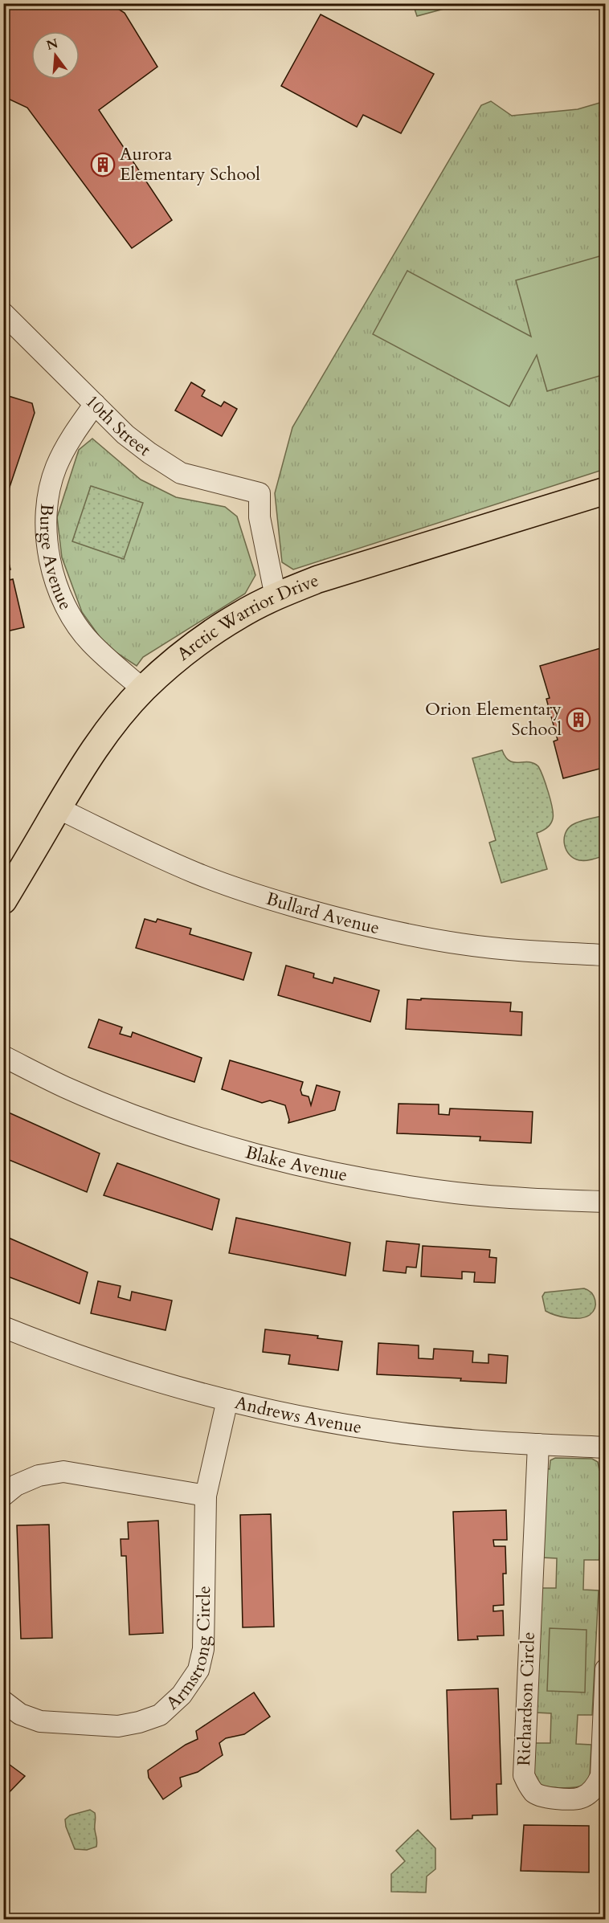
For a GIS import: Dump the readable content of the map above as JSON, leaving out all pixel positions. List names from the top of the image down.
{
  "streets": {
    "main road": ["Arctic Warrior Drive"],
    "street": [
      "10th Street",
      "Burge Avenue",
      "Bullard Avenue",
      "Blake Avenue",
      "Andrews Avenue",
      "Armstrong Circle",
      "Richardson Circle"
    ]
  },
  "crossings": [
    ["10th Street", "Burge Avenue"],
    ["10th Street", "Arctic Warrior Drive"],
    ["Burge Avenue", "Arctic Warrior Drive"],
    ["Arctic Warrior Drive", "Bullard Avenue"],
    ["Andrews Avenue", "Armstrong Circle"],
    ["Andrews Avenue", "Richardson Circle"]
  ],
  "places": {
    "building": ["Aurora Elementary School", "Orion Elementary School"]
  },
  "north": "top"
}
